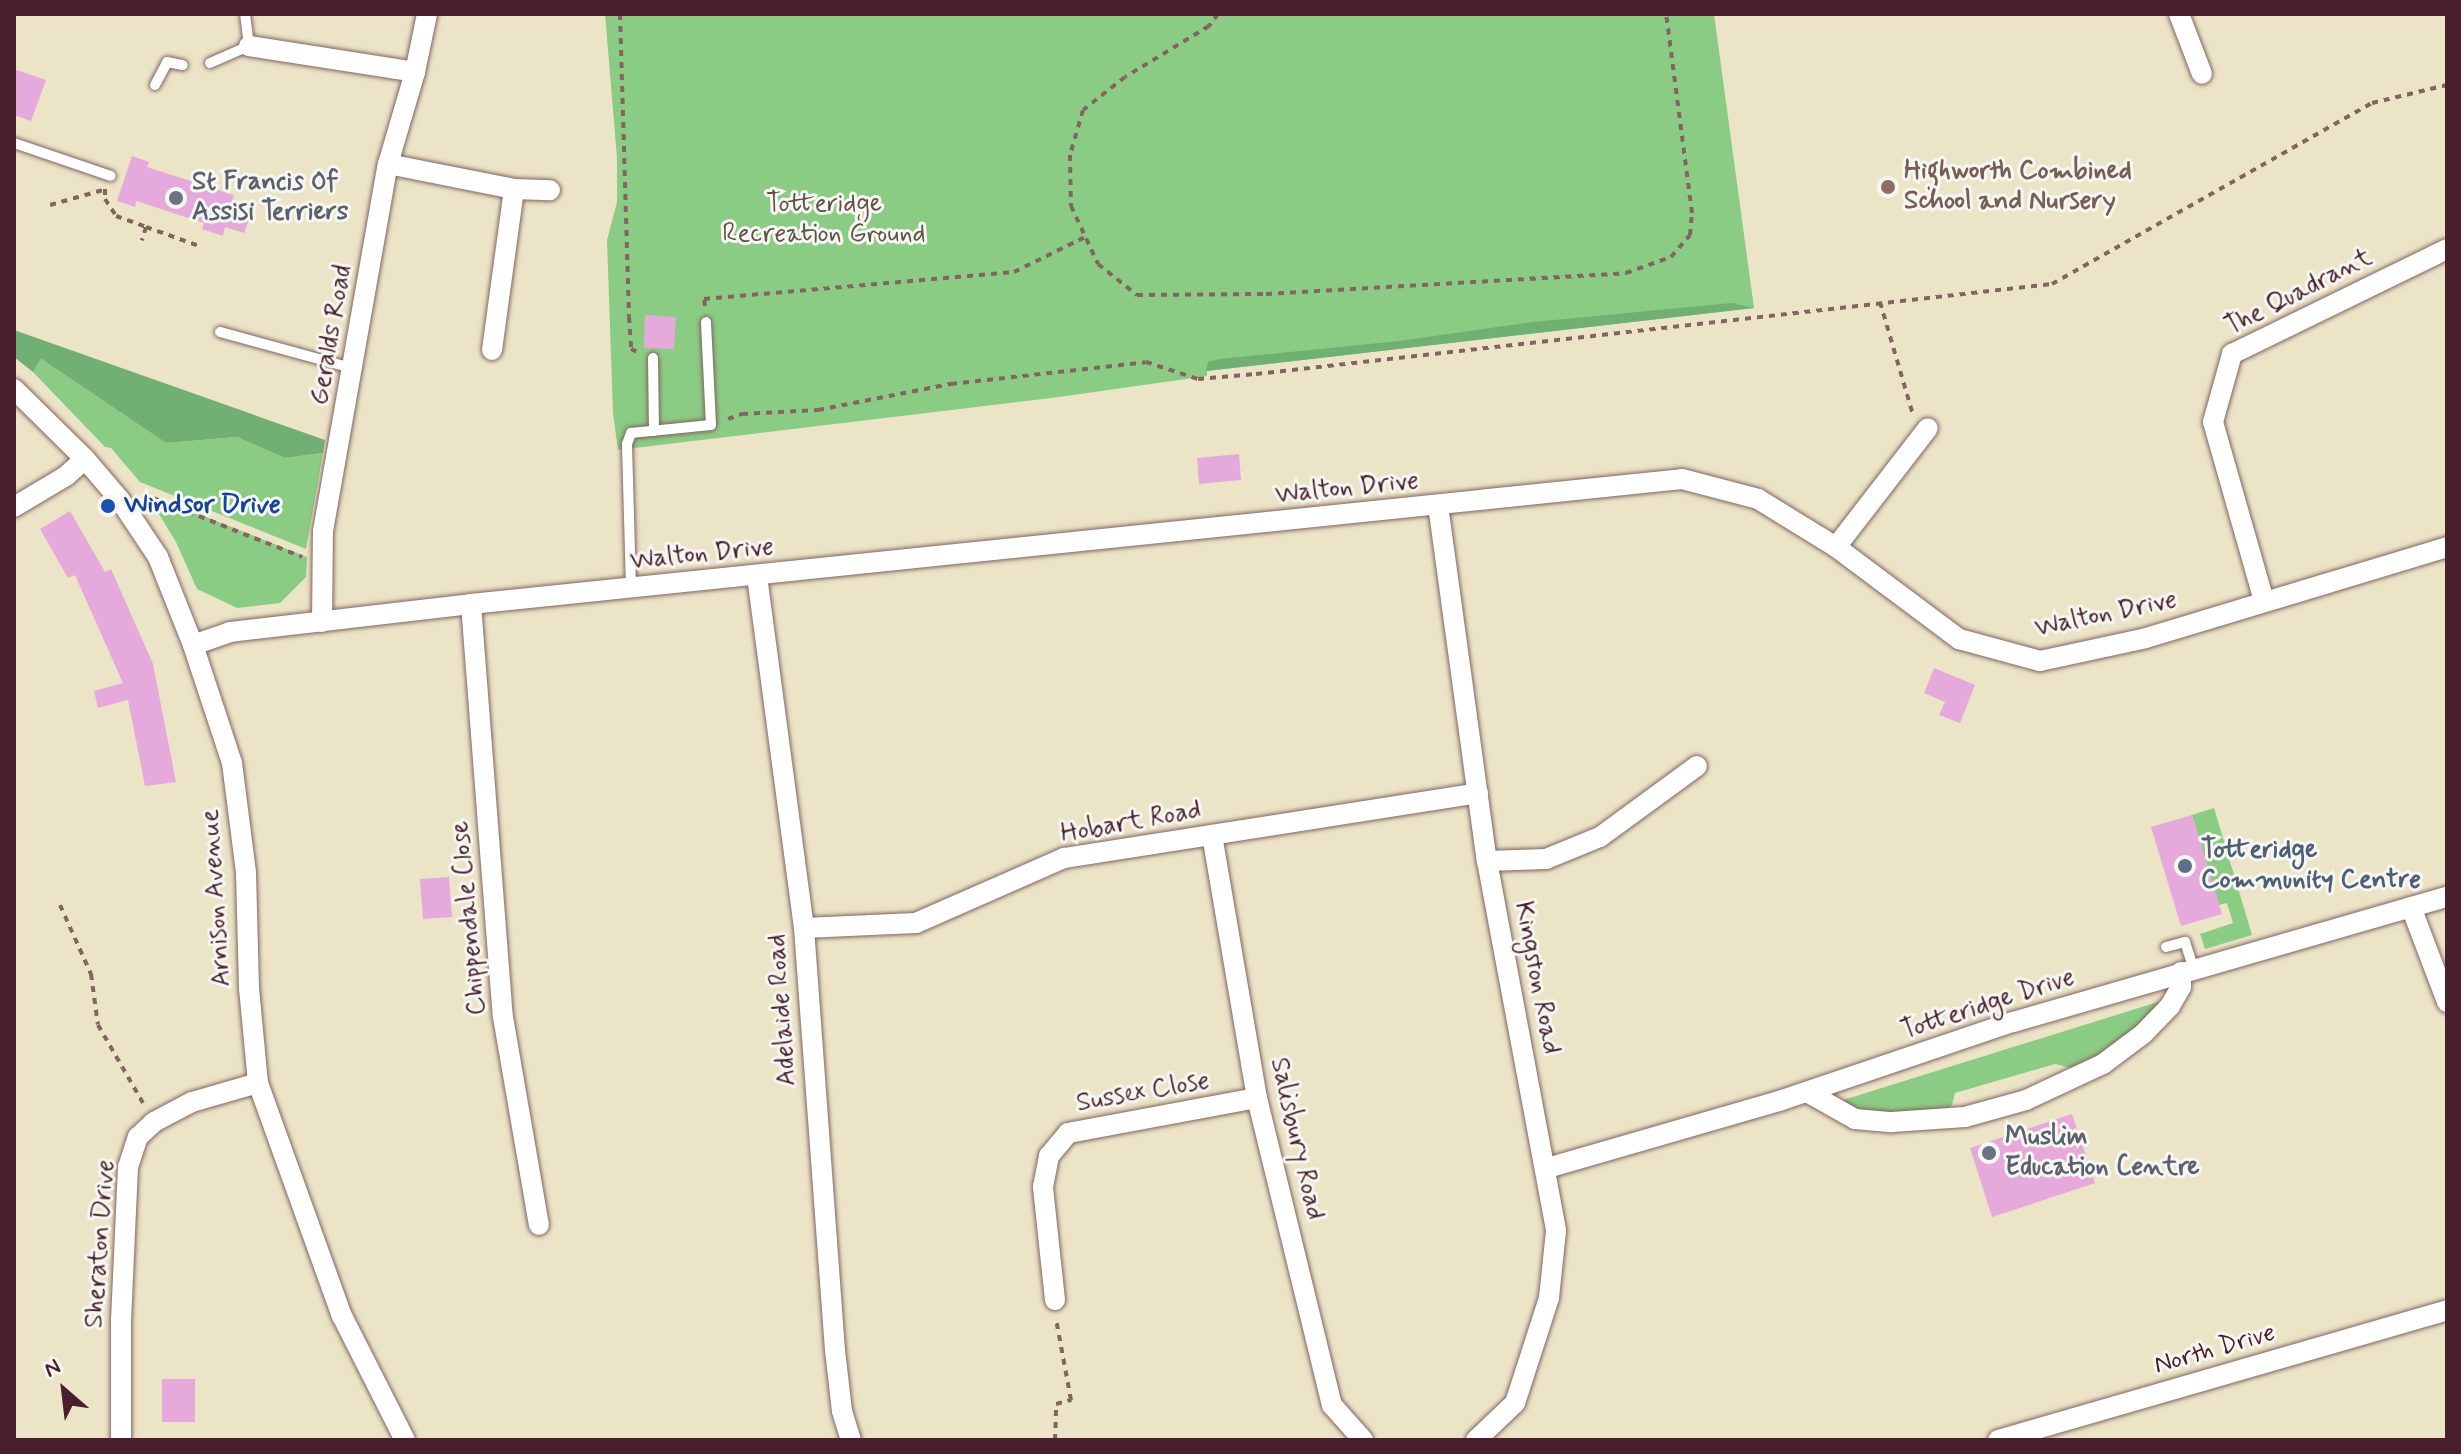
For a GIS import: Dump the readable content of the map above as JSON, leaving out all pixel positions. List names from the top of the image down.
{
  "streets": {
    "street": [
      "The Quadrant",
      "Geralds Road",
      "Walton Drive",
      "Hobart Road",
      "Arnison Avenue",
      "Chippendale Close",
      "Kingston Road",
      "Totteridge Drive",
      "Adelaide Road",
      "Sussex Close",
      "Salisbury Road",
      "Sheraton Drive",
      "North Drive"
    ]
  },
  "crossings": [
    ["The Quadrant", "Walton Drive"],
    ["Geralds Road", "Walton Drive"],
    ["Walton Drive", "Arnison Avenue"],
    ["Walton Drive", "Chippendale Close"],
    ["Walton Drive", "Kingston Road"],
    ["Walton Drive", "Adelaide Road"],
    ["Hobart Road", "Kingston Road"],
    ["Hobart Road", "Adelaide Road"],
    ["Hobart Road", "Salisbury Road"],
    ["Arnison Avenue", "Sheraton Drive"],
    ["Kingston Road", "Totteridge Drive"],
    ["Sussex Close", "Salisbury Road"]
  ],
  "parks": ["Totteridge Recreation Ground"],
  "places": [
    "Highworth Combined School and Nursery",
    "St Francis Of Assisi Terriers",
    "Windsor Drive",
    "Totteridge Community Centre",
    "Muslim Education Centre"
  ],
  "north": "top left"
}
